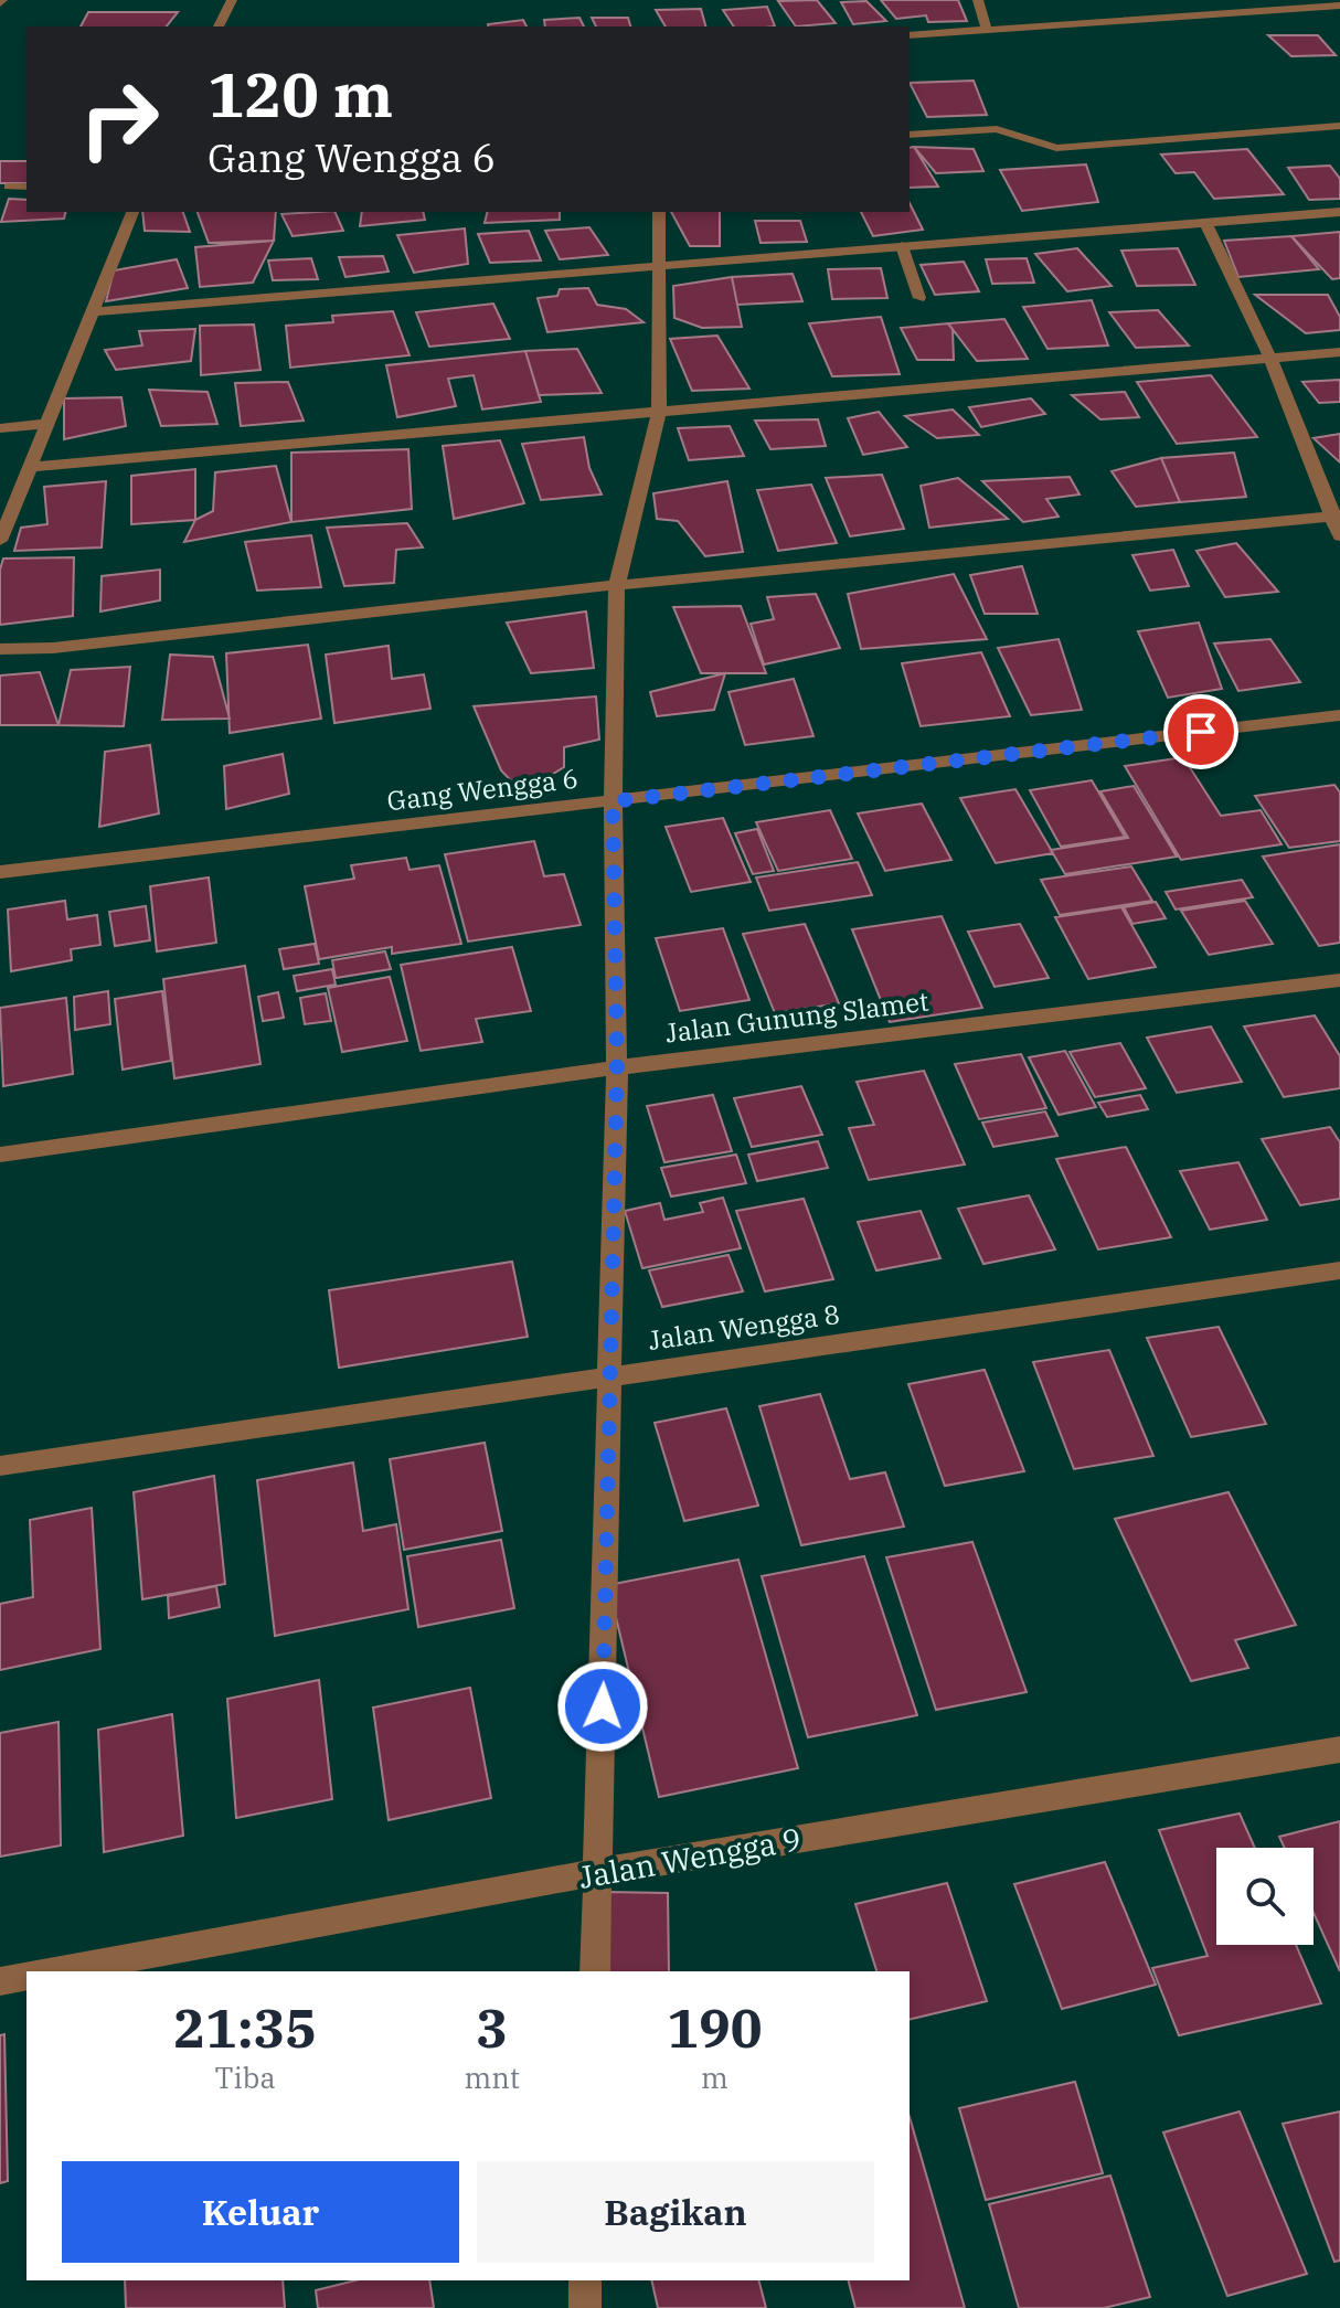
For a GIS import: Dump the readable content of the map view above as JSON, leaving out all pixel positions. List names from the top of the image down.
{
  "streets": {
    "street": [
      "Gang Wengga 6",
      "Jalan Gunung Slamet",
      "Jalan Wengga 8",
      "Jalan Wengga 9"
    ]
  },
  "page": {
    "turn": ["120 m", "Gang Wengga 6"],
    "eta": [
      "21:35",
      "Tiba",
      "3",
      "mnt",
      "190",
      "m"
    ],
    "buttons": ["Keluar", "Bagikan"]
  }
}
